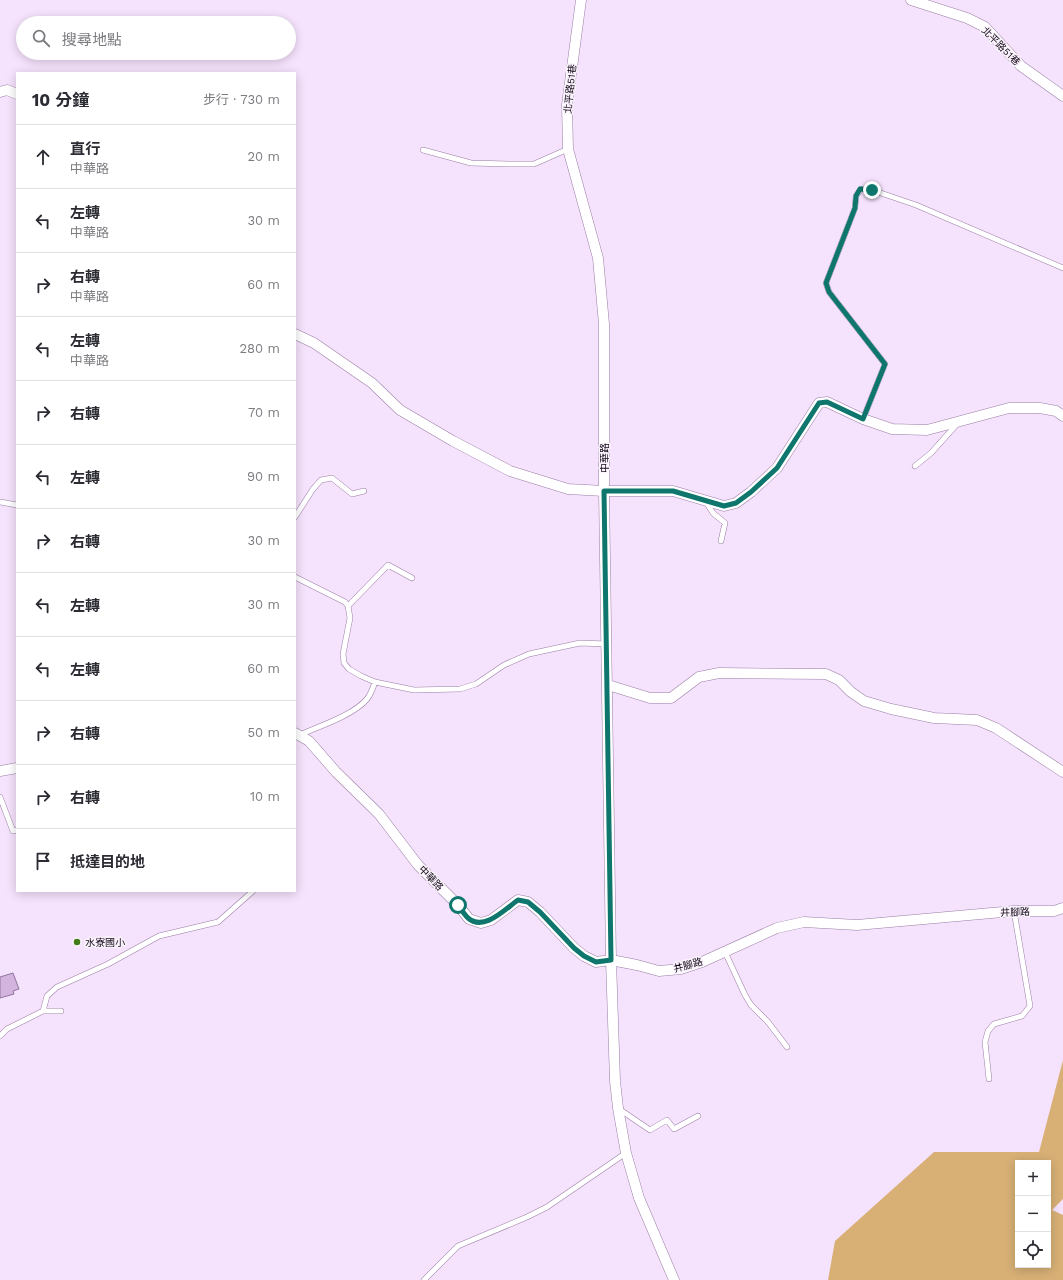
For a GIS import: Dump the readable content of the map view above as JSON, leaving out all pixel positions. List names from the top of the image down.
{
  "streets": {
    "street": ["北平路51巷", "中華路", "井腳路"]
  },
  "crossings": [
    ["北平路51巷", "中華路"],
    ["中華路", "井腳路"]
  ],
  "places": ["水寮國小"],
  "page": {
    "search": "搜尋地點",
    "heading": ["10 分鐘", "步行 · 730 m"],
    "list": [
      ["直行", "中華路", "20 m"],
      ["左轉", "中華路", "30 m"],
      ["右轉", "中華路", "60 m"],
      ["左轉", "中華路", "280 m"],
      ["右轉", "70 m"],
      ["左轉", "90 m"],
      ["右轉", "30 m"],
      ["左轉", "30 m"],
      ["左轉", "60 m"],
      ["右轉", "50 m"],
      ["右轉", "10 m"],
      "抵達目的地"
    ],
    "map_buttons": ["+", "−"]
  }
}
